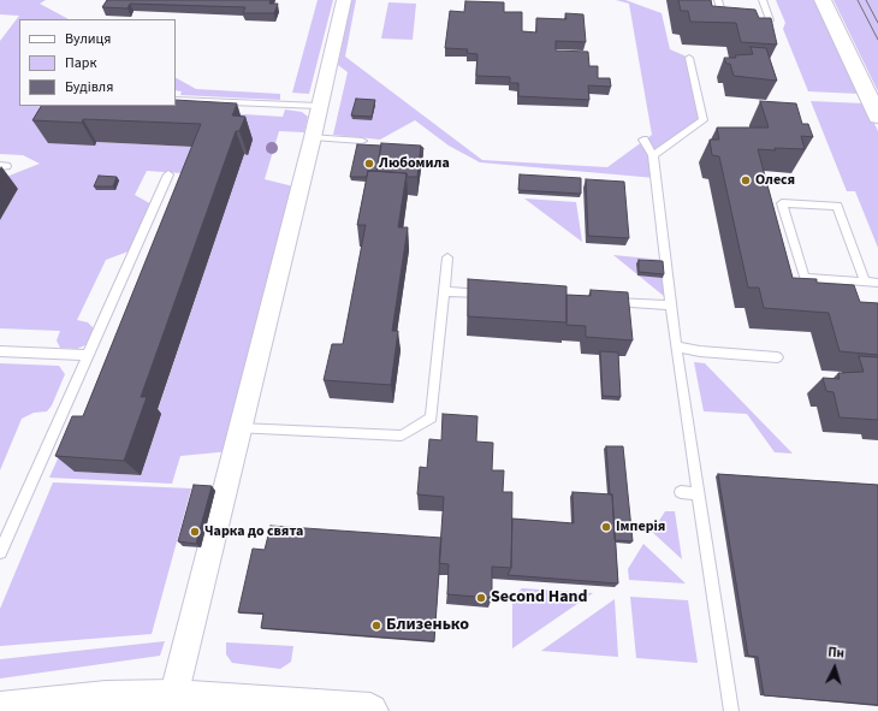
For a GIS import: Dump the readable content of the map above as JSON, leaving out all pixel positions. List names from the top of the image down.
{
  "places": [
    "Любомила",
    "Олеся",
    "Імперія",
    "Чарка до свята",
    "Second Hand",
    "Близенько"
  ],
  "legend": ["Вулиця", "Парк", "Будівля"],
  "north": "top"
}
